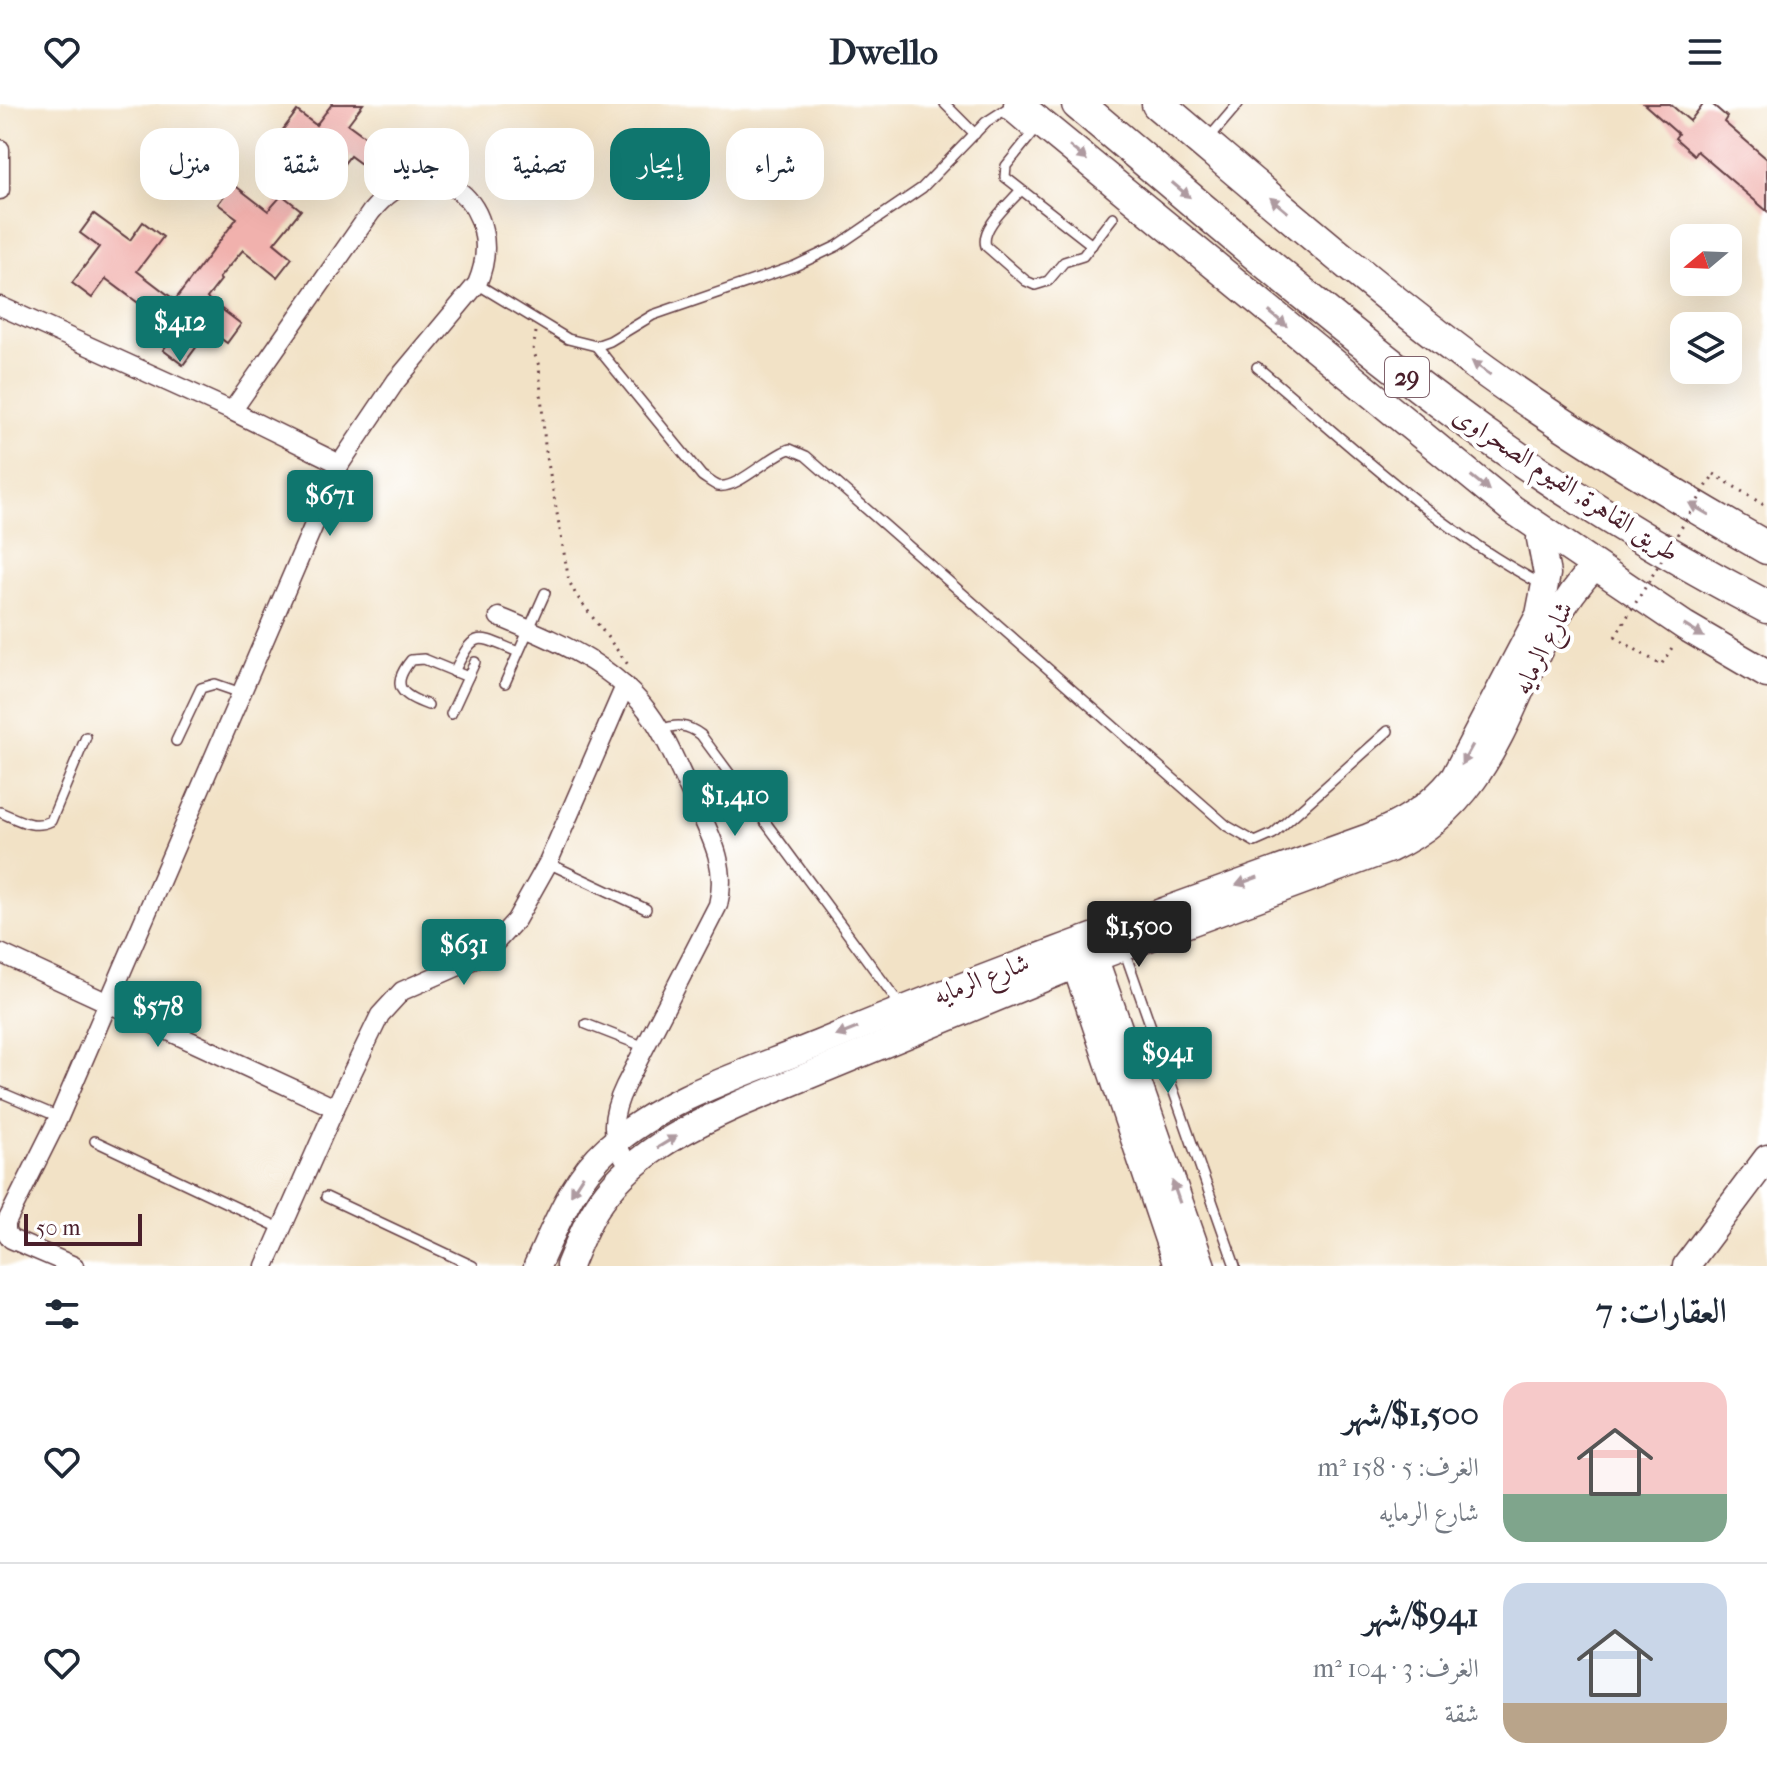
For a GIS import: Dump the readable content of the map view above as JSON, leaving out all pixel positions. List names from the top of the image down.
{
  "streets": {
    "highway": ["29", "طريق القاهرة, الفيوم الصحراوى"],
    "street": ["شارع الرمايه"]
  },
  "scale_bar": "50 m",
  "north": "left",
  "page": {
    "header": "Dwello",
    "chip": [
      "شراء",
      "إيجار",
      "تصفية",
      "جديد",
      "شقة",
      "منزل"
    ],
    "price": [
      "$412",
      "$671",
      "$1,410",
      "$1,500",
      "$631",
      "$578",
      "$941"
    ],
    "scale": "50 m",
    "heading": "العقارات: 7",
    "list": [
      {
        "name": "$1,500/شهر",
        "note": "الغرف: 5 · 158 m² · شارع الرمايه"
      },
      {
        "name": "$941/شهر",
        "note": "الغرف: 3 · 104 m² · شقة"
      }
    ]
  }
}
